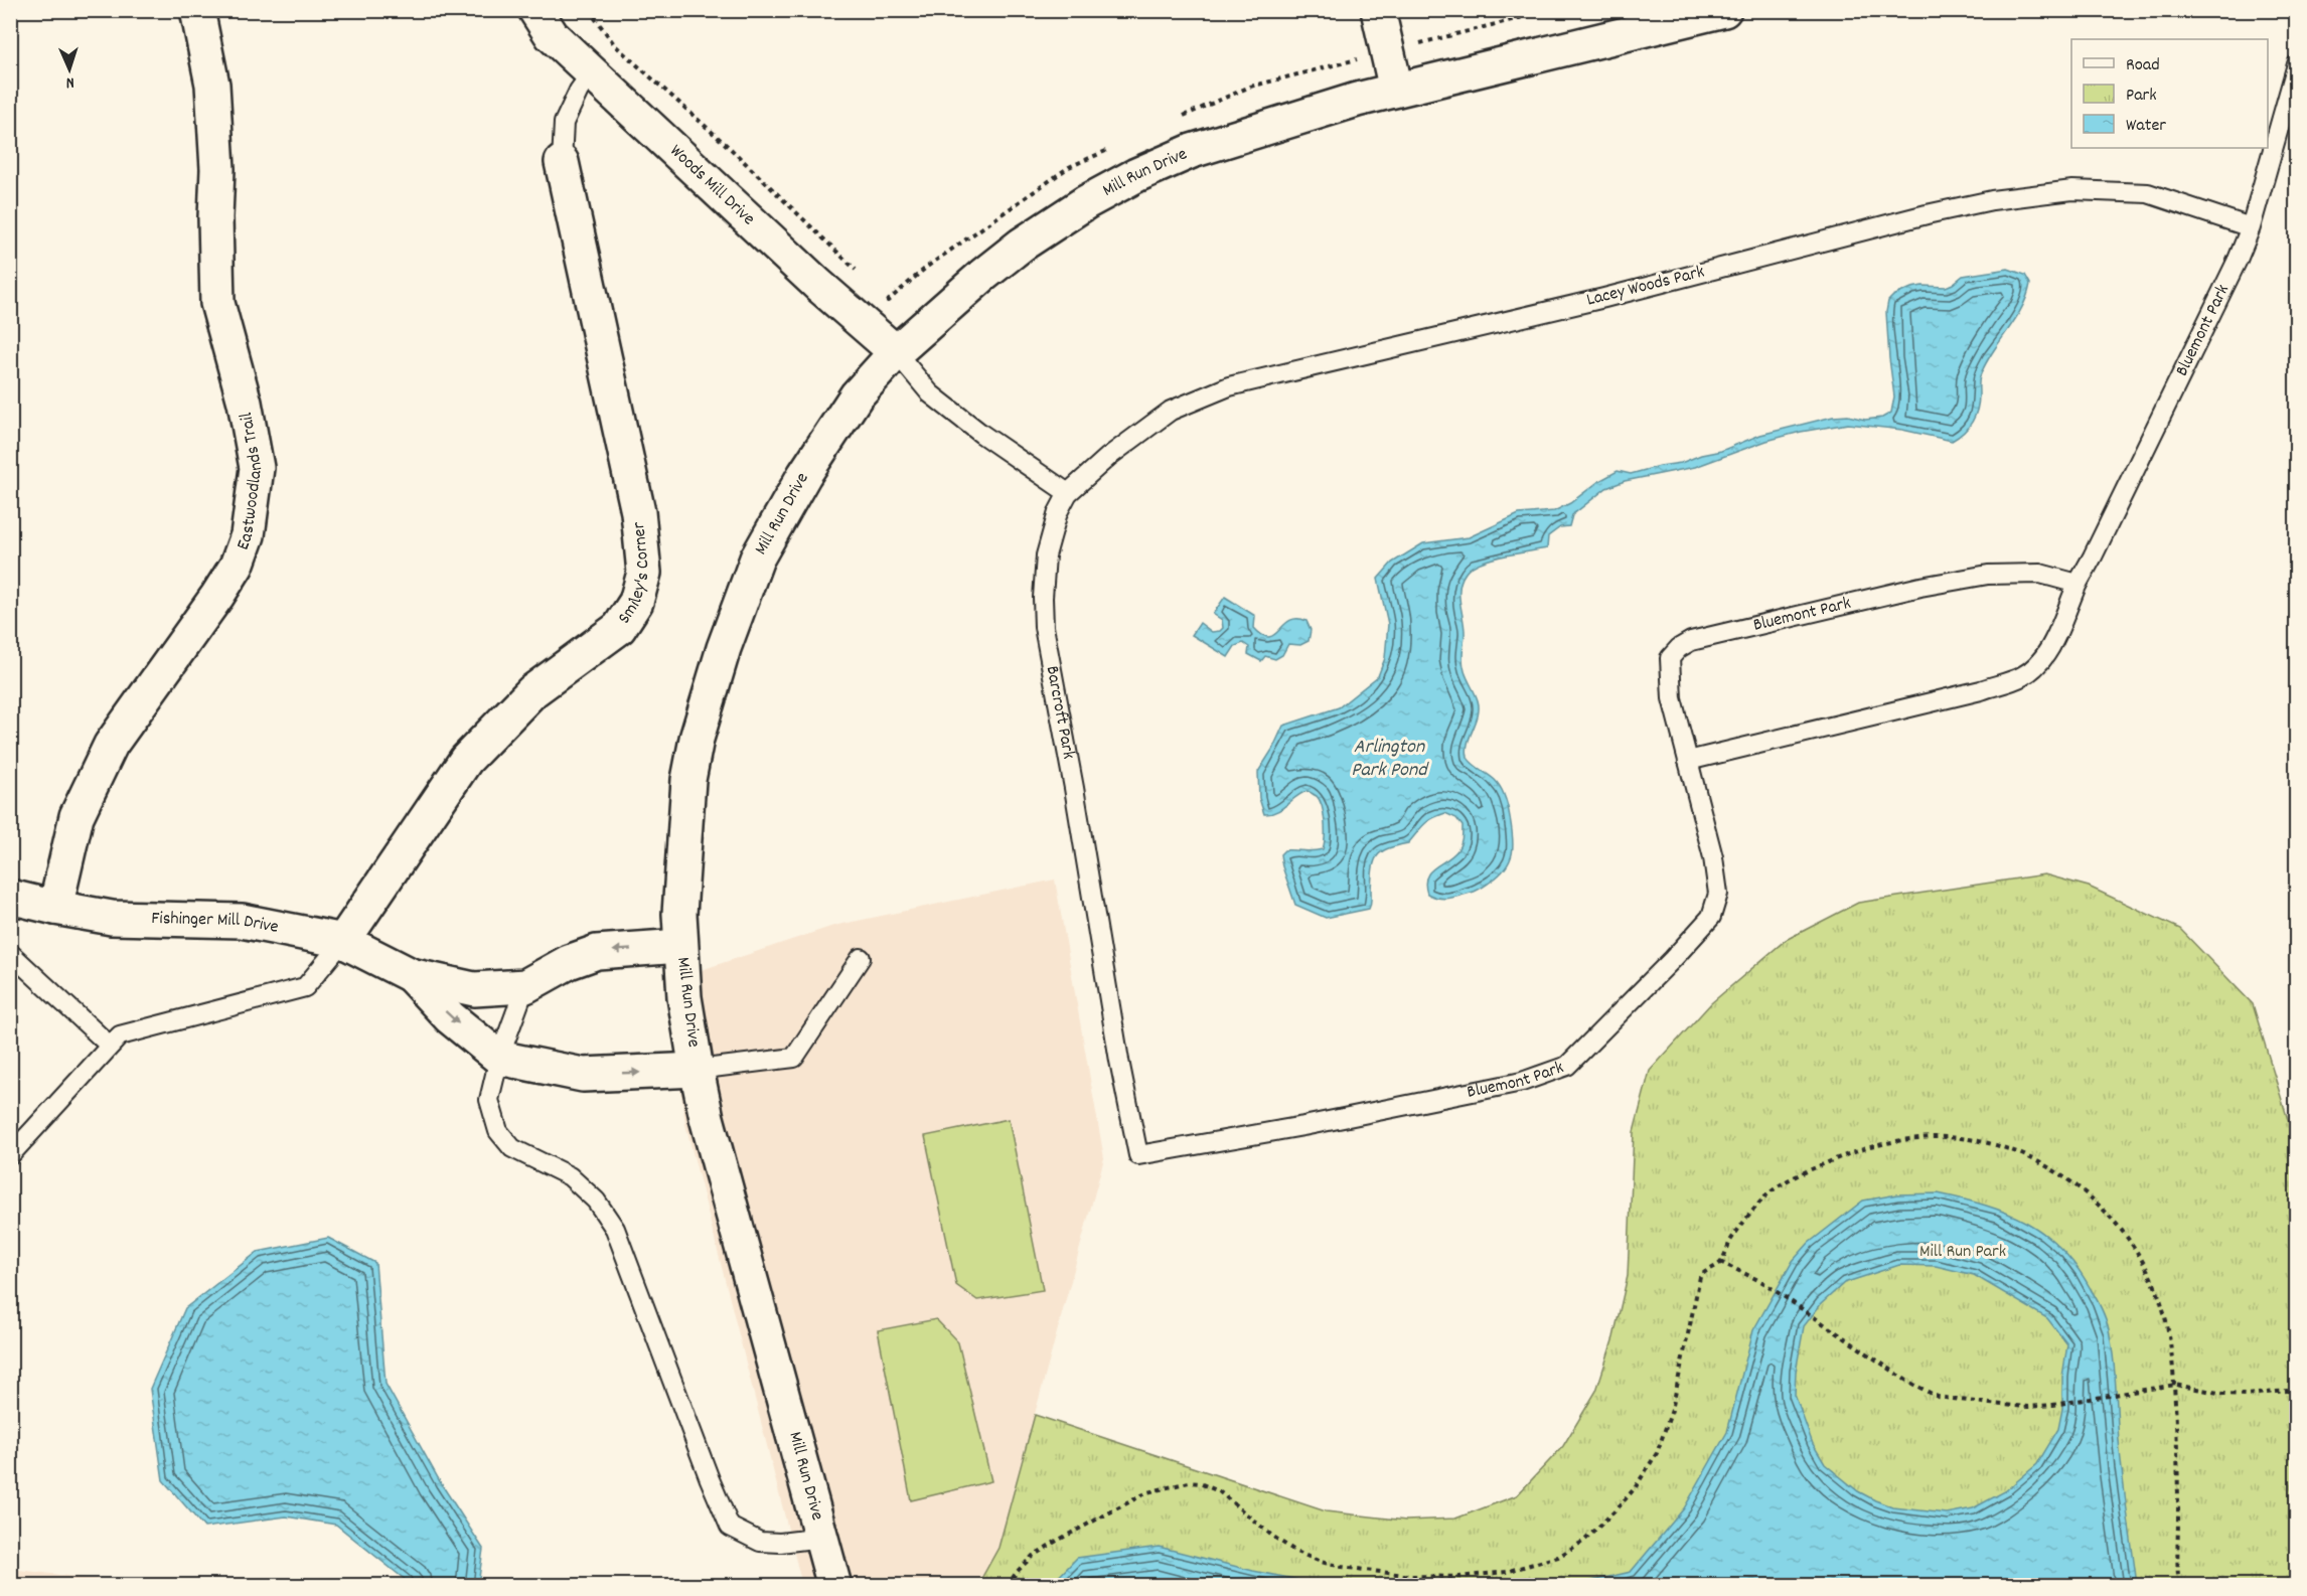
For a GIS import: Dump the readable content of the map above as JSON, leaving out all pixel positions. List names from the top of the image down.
{
  "streets": {
    "street": [
      "Mill Run Drive",
      "Woods Mill Drive",
      "Eastwoodlands Trail",
      "Smiley's Corner",
      "Fishinger Mill Drive"
    ],
    "lane": ["Lacey Woods Park", "Bluemont Park", "Barcroft Park"]
  },
  "crossings": [
    ["Mill Run Drive", "Woods Mill Drive"],
    ["Mill Run Drive", "Fishinger Mill Drive"],
    ["Woods Mill Drive", "Smiley's Corner"],
    ["Lacey Woods Park", "Bluemont Park"],
    ["Lacey Woods Park", "Barcroft Park"],
    ["Bluemont Park", "Barcroft Park"],
    ["Eastwoodlands Trail", "Fishinger Mill Drive"],
    ["Smiley's Corner", "Fishinger Mill Drive"]
  ],
  "water": ["Arlington Park Pond"],
  "parks": ["Mill Run Park"],
  "legend": ["Road", "Park", "Water"],
  "north": "bottom"
}
